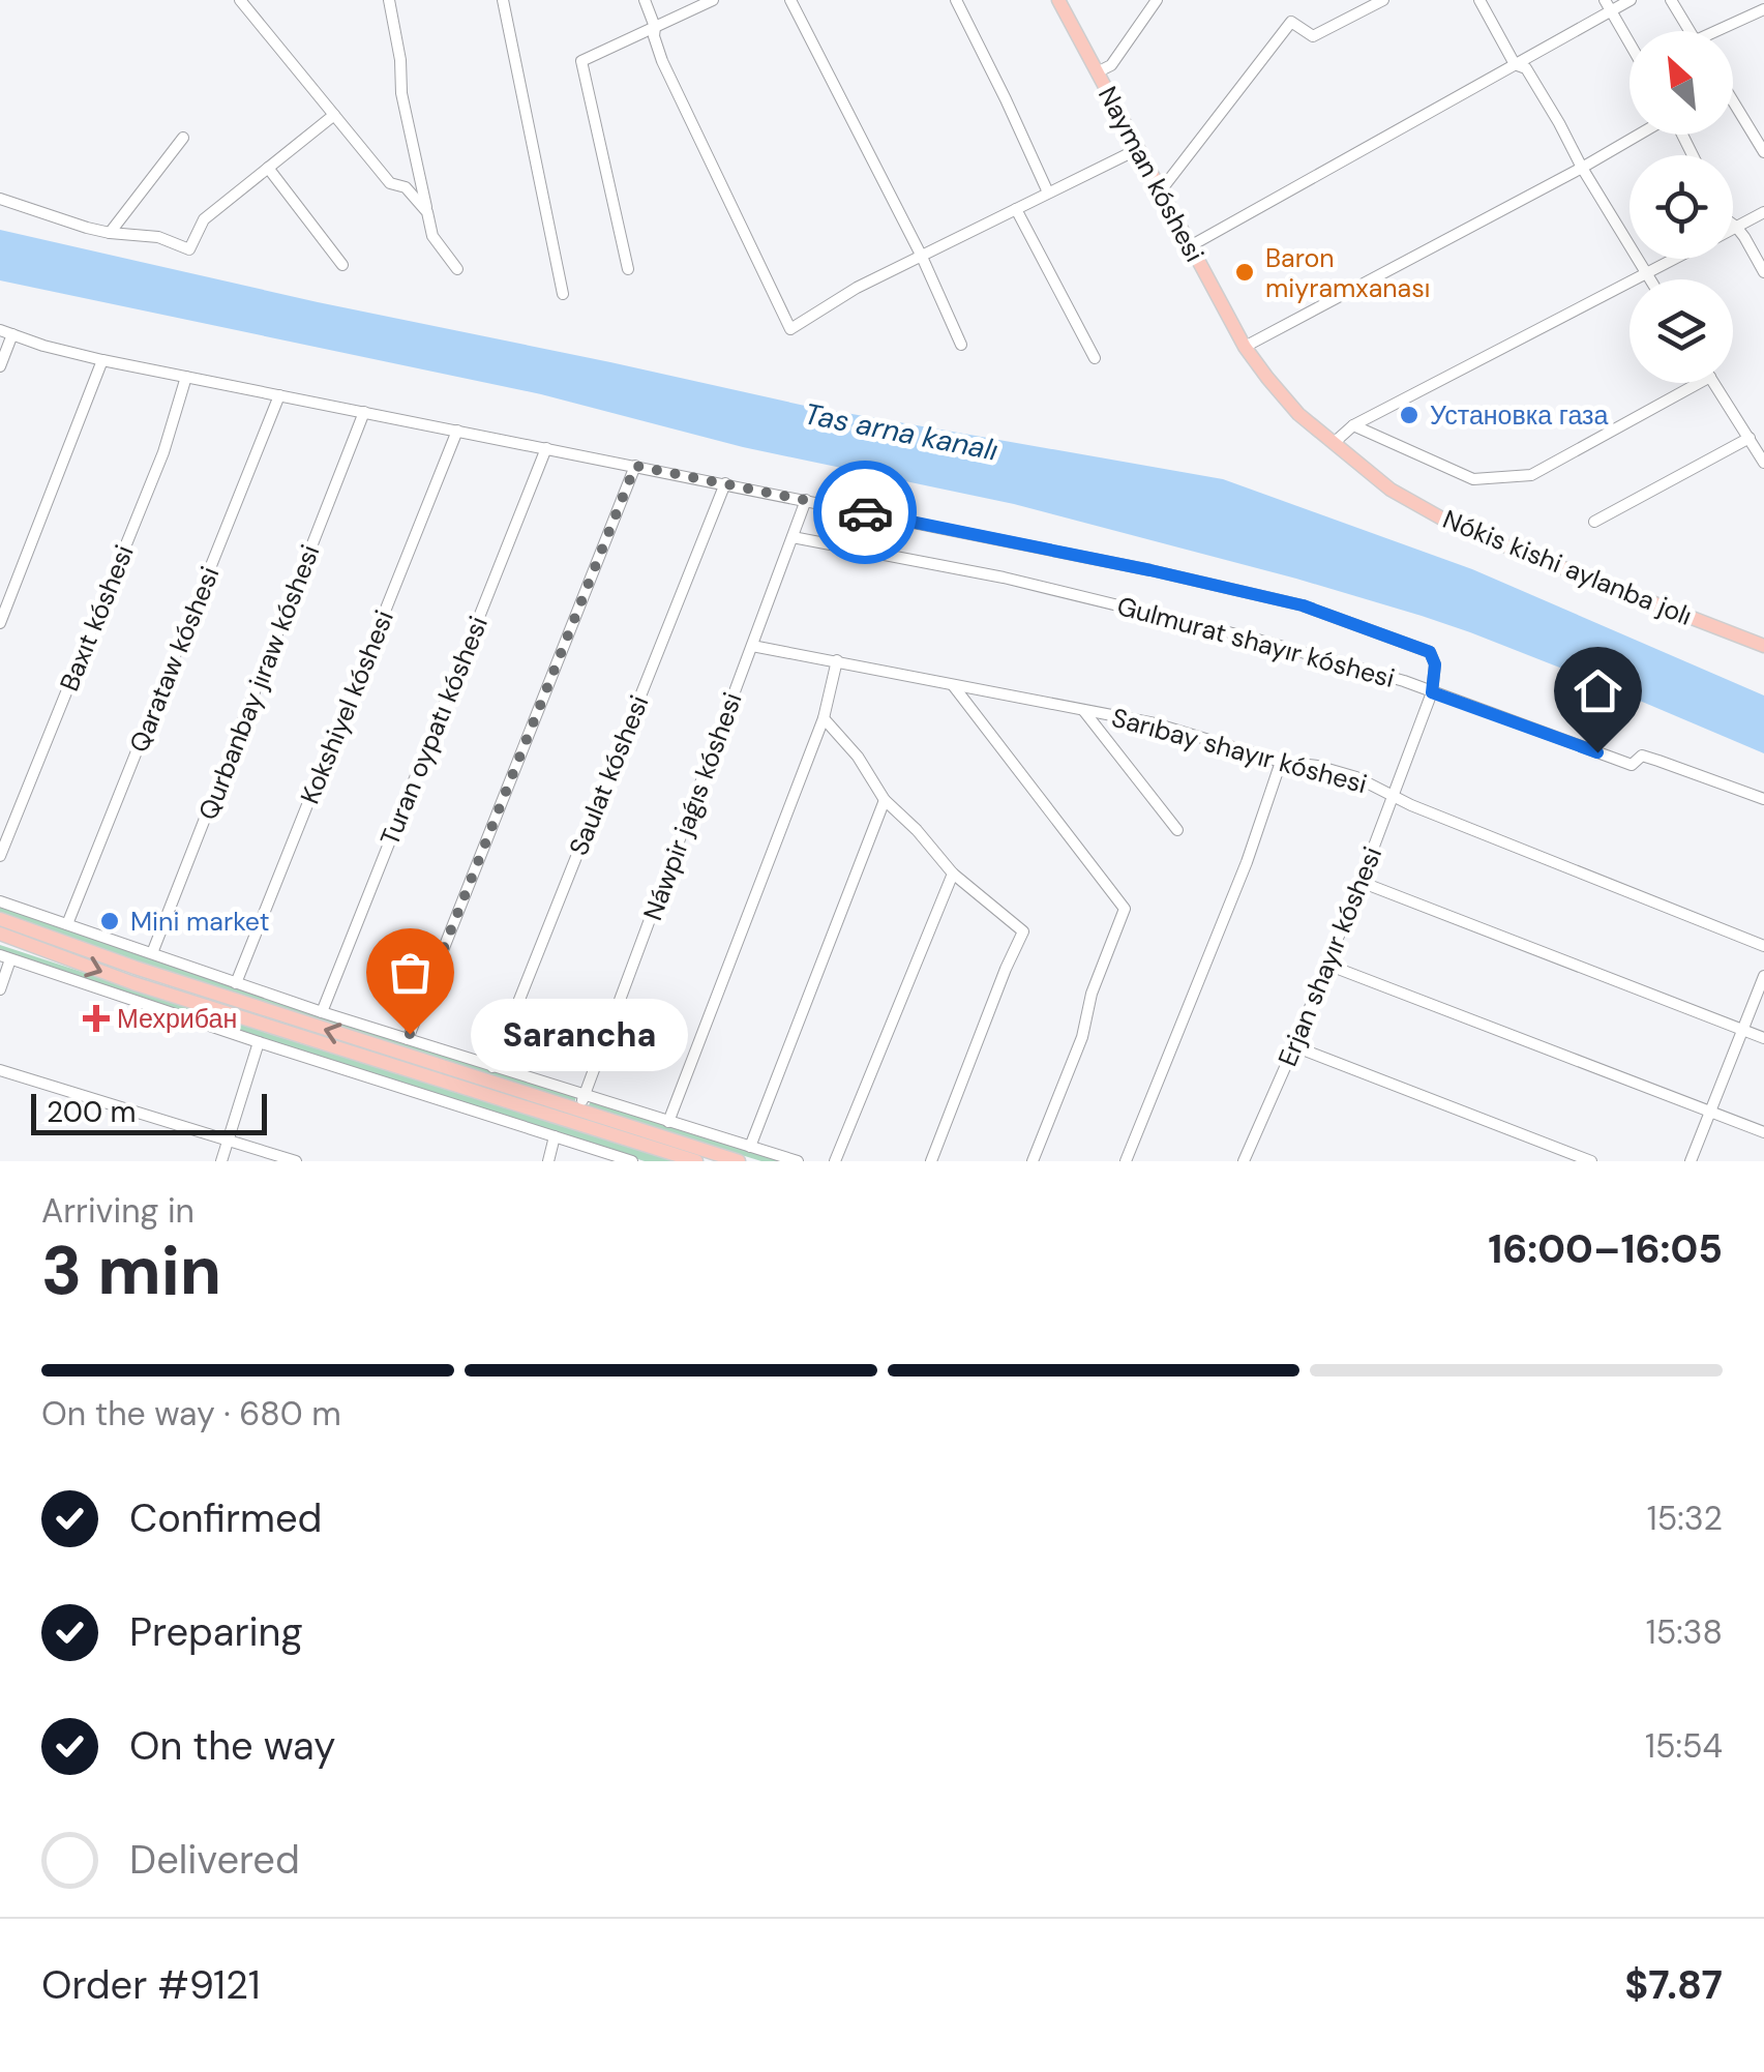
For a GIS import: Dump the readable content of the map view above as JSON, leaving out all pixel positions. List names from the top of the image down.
{
  "streets": {
    "main road": ["Nayman kóshesi", "Nókis kishi aylanba jolı"],
    "street": [
      "Baxıt kóshesi",
      "Gulmurat shayır kóshesi",
      "Qarataw kóshesi",
      "Qurbanbay jıraw kóshesi",
      "Kokshiyel kóshesi",
      "Turan oypatı kóshesi",
      "Sarıbay shayır kóshesi",
      "Saulat kóshesi",
      "Náwpir jaǵıs kóshesi",
      "Erjan shayır kóshesi"
    ]
  },
  "crossings": [
    ["Nayman kóshesi", "Nókis kishi aylanba jolı"],
    ["Gulmurat shayır kóshesi", "Náwpir jaǵıs kóshesi"],
    ["Gulmurat shayır kóshesi", "Erjan shayır kóshesi"],
    ["Sarıbay shayır kóshesi", "Náwpir jaǵıs kóshesi"],
    ["Sarıbay shayır kóshesi", "Erjan shayır kóshesi"]
  ],
  "water": ["Tas arna kanalı"],
  "places": {
    "other": [
      "Baron miyramxanası",
      "Установка газа",
      "Mini market",
      "Sarancha"
    ],
    "health": ["Мехрибан"]
  },
  "scale_bar": "200 m",
  "north": "top left",
  "page": {
    "bubble": "Sarancha",
    "scale": "200 m",
    "heading": ["3 min", "Arriving in", "16:00–16:05"],
    "panel": ["Order #9121", "$7.87"],
    "bar": "On the way · 680 m",
    "list": [
      ["Confirmed", "15:32"],
      ["Preparing", "15:38"],
      ["On the way", "15:54"],
      "Delivered"
    ]
  }
}
